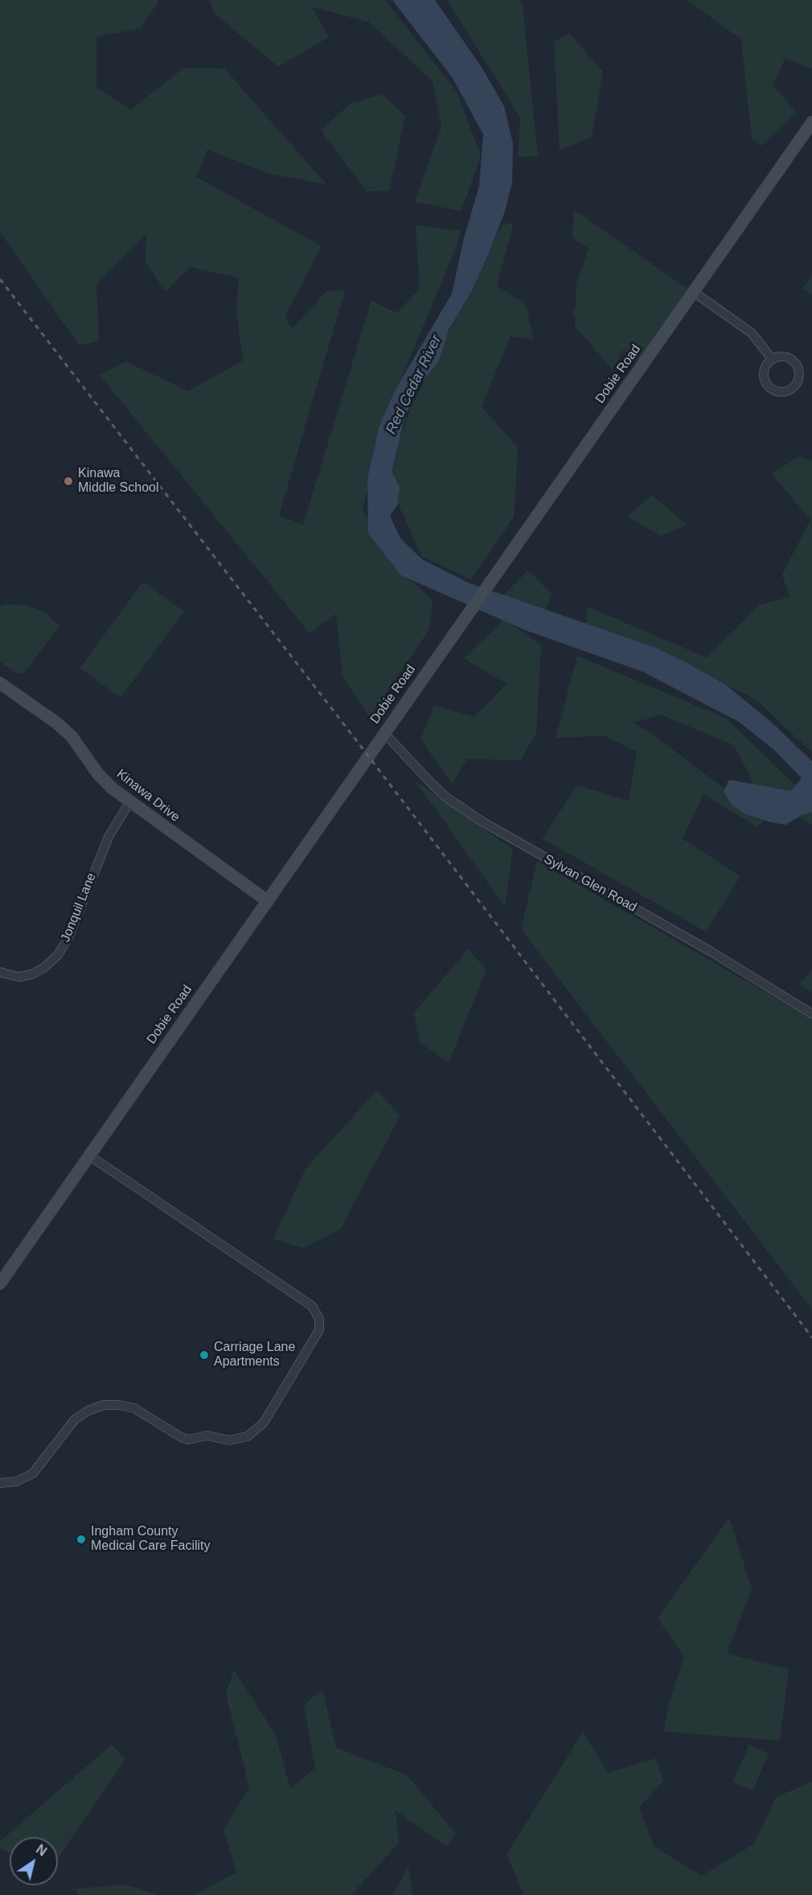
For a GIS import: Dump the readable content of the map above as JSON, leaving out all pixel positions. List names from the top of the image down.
{
  "streets": {
    "street": [
      "Dobie Road",
      "Kinawa Drive",
      "Sylvan Glen Road",
      "Jonquil Lane"
    ]
  },
  "crossings": [
    ["Dobie Road", "Kinawa Drive"],
    ["Dobie Road", "Sylvan Glen Road"],
    ["Kinawa Drive", "Jonquil Lane"]
  ],
  "water": ["Red Cedar River"],
  "places": ["Kinawa Middle School", "Carriage Lane Apartments", "Ingham County Medical Care Facility"],
  "north": "top right"
}
